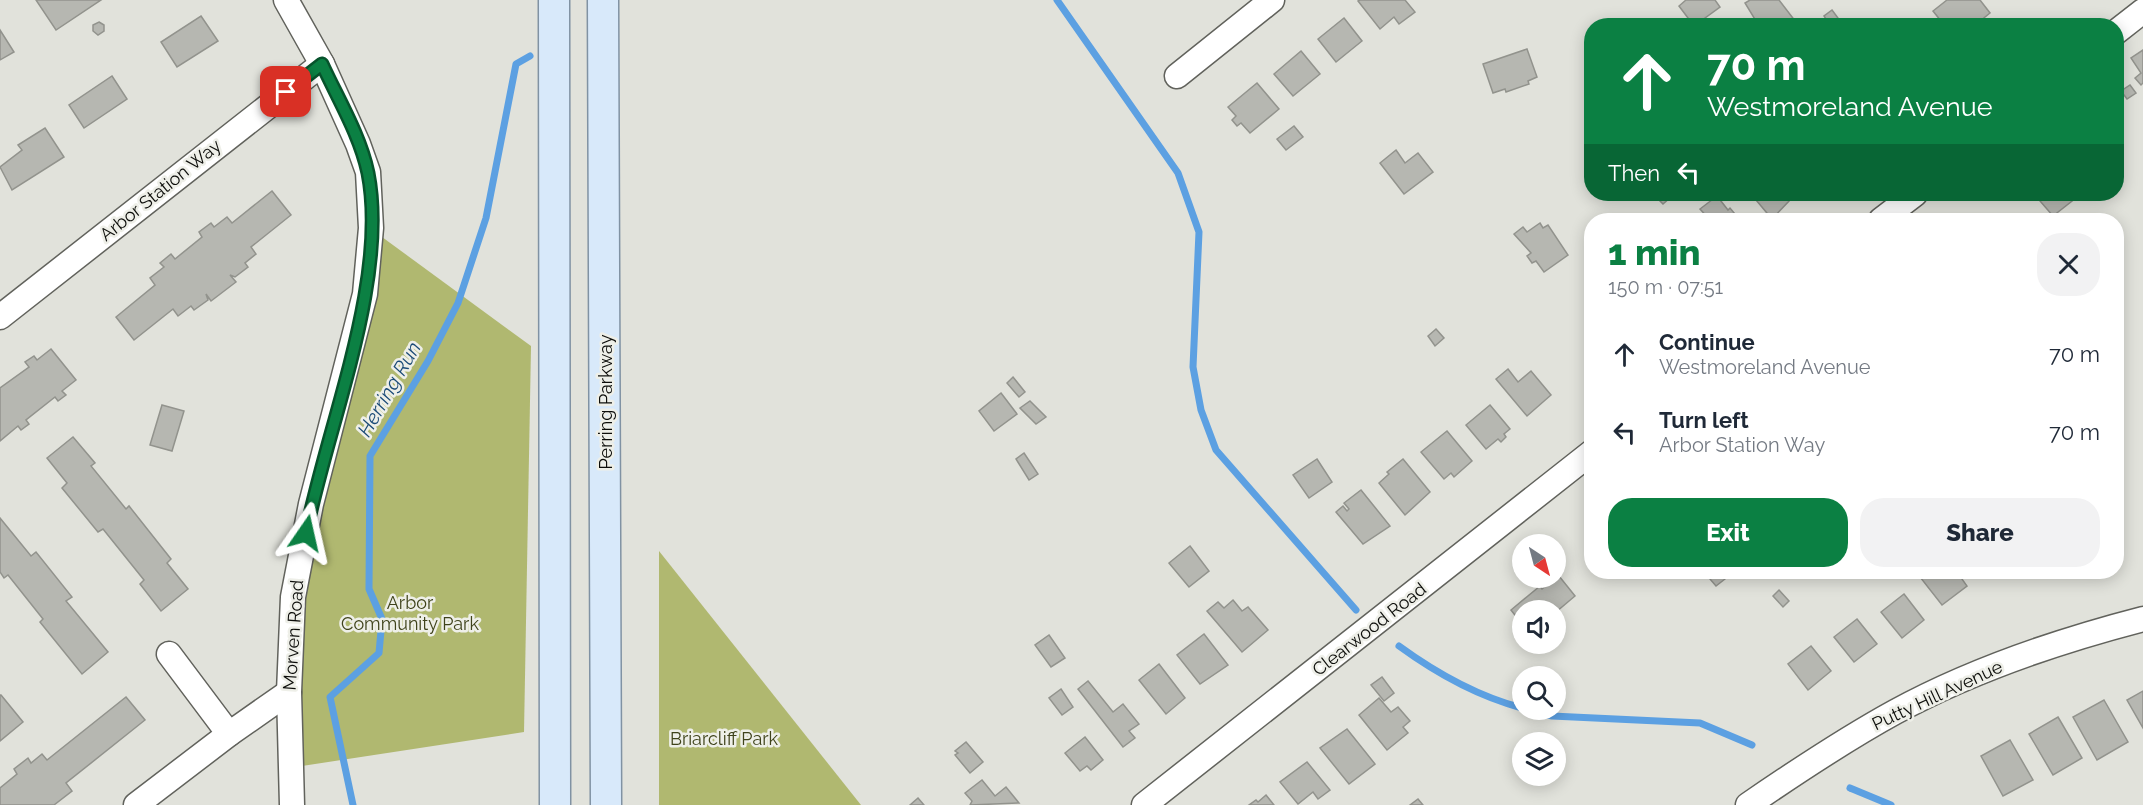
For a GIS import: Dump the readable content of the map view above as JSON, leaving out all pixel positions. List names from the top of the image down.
{
  "streets": {
    "main road": ["Perring Parkway"],
    "street": [
      "Arbor Station Way",
      "Clearwood Road",
      "Morven Road",
      "Putty Hill Avenue"
    ]
  },
  "crossings": [
    ["Arbor Station Way", "Morven Road"]
  ],
  "water": ["Herring Run"],
  "parks": ["Arbor Community Park", "Briarcliff Park"],
  "north": "bottom right",
  "page": {
    "turn": ["70 m", "Westmoreland Avenue"],
    "then": "Then",
    "heading": ["1 min", "150 m · 07:51"],
    "list": [
      {
        "name": "Continue",
        "note": "Westmoreland Avenue",
        "value": "70 m"
      },
      {
        "name": "Turn left",
        "note": "Arbor Station Way",
        "value": "70 m"
      }
    ],
    "buttons": ["Exit", "Share"]
  }
}
